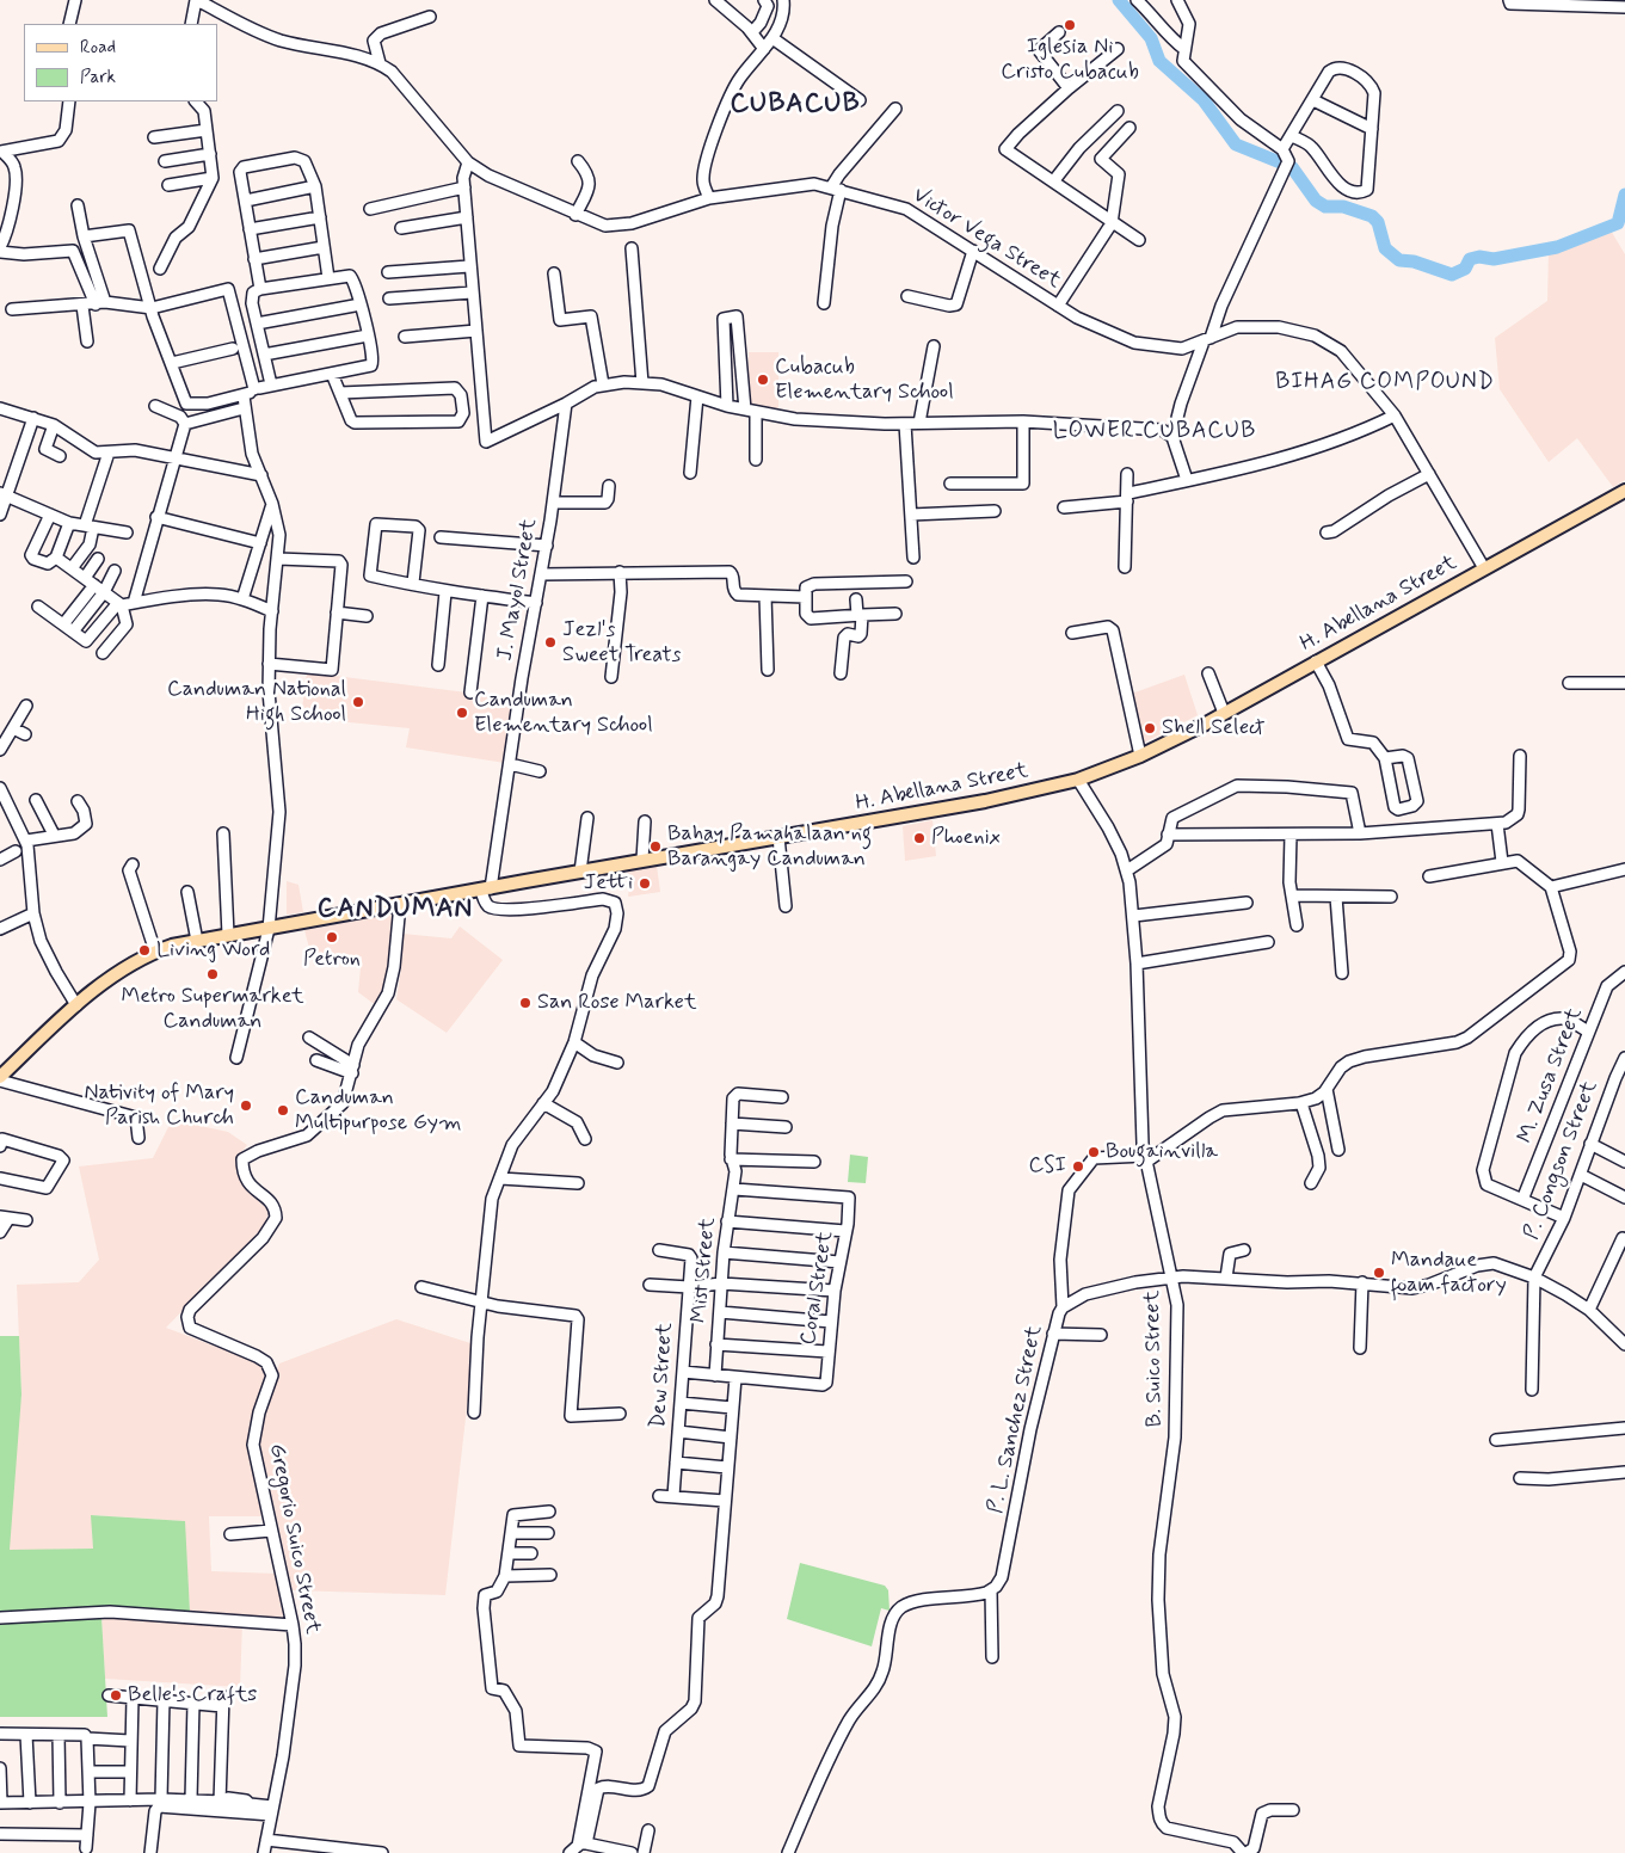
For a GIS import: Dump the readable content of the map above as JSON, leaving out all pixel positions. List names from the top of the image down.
{
  "streets": {
    "main road": ["H. Abellana Street"],
    "street": [
      "Victor Vega Street",
      "J. Mayol Street",
      "M. Zusa Street",
      "P. Congson Street",
      "Mist Street",
      "Coral Street",
      "B. Suico Street",
      "Dew Street",
      "P. L. Sanchez Street",
      "Gregorio Suico Street"
    ]
  },
  "crossings": [
    ["Victor Vega Street", "H. Abellana Street"],
    ["J. Mayol Street", "H. Abellana Street"],
    ["H. Abellana Street", "B. Suico Street"],
    ["H. Abellana Street", "Gregorio Suico Street"],
    ["P. Congson Street", "P. L. Sanchez Street"],
    ["Mist Street", "Coral Street"],
    ["B. Suico Street", "P. L. Sanchez Street"]
  ],
  "districts": [
    "CUBACUB",
    "BIHAG COMPOUND",
    "LOWER CUBACUB",
    "CANDUMAN"
  ],
  "places": [
    "Iglesia Ni Cristo Cubacub",
    "Cubacub Elementary School",
    "Jezl's Sweet Treats",
    "Canduman National High School",
    "Canduman Elementary School",
    "Shell Select",
    "Phoenix",
    "Bahay Pamahalaan ng Barangay Canduman",
    "Jetti",
    "Petron",
    "Living Word",
    "Metro Supermarket Canduman",
    "San Rose Market",
    "Nativity of Mary Parish Church",
    "Canduman Multipurpose Gym",
    "Bougainvilla",
    "CSI",
    "Mandaue foam factory",
    "Belle's Crafts"
  ],
  "legend": ["Road", "Park"]
}
